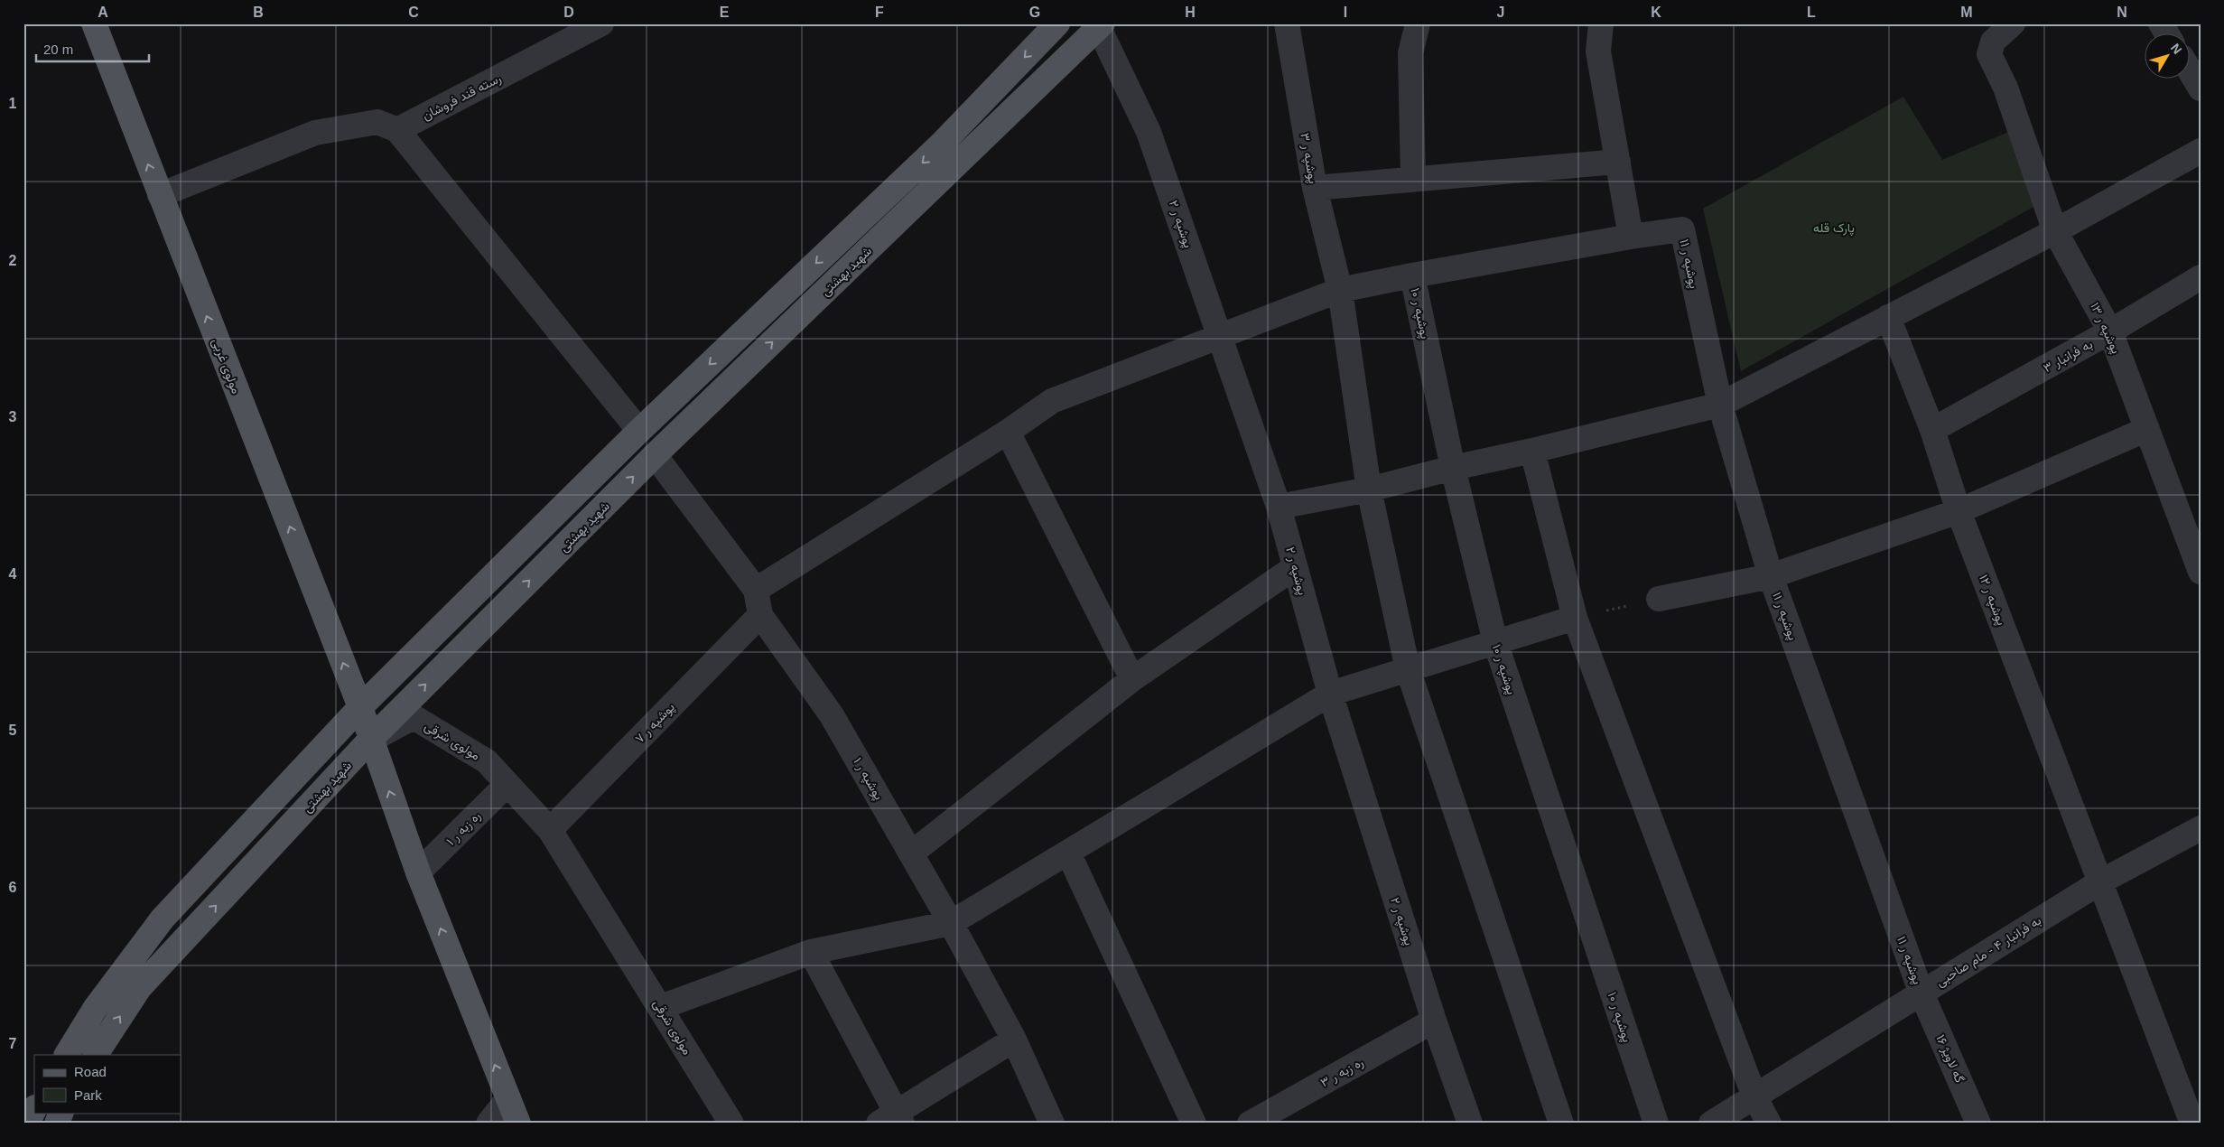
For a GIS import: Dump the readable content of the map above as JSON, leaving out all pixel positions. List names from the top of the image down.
{
  "streets": {
    "main road": ["شهید بهشتی", "مولوی غربی"],
    "street": [
      "رسته قند فروشان",
      "پوشپه ر ۳",
      "پوشپه ر ۲",
      "پوشپه ر ۱۱",
      "پوشپه ر ۱۰",
      "پوشپه ر ۱۳",
      "به فرانبار ۳",
      "پوشپه ر ۱۲",
      "پوشپه ر ۷",
      "مولوی شرقی",
      "۱ پوشپه ر",
      "ره زبه ر ۱",
      "به فرانبار ۴ - مام صاحبی",
      "۱۶ گه لاویژ",
      "ره زبه ر ۳"
    ]
  },
  "crossings": [
    ["پوشپه ر ۳", "پوشپه ر ۱۰"],
    ["پوشپه ر ۲", "شهید بهشتی"],
    ["پوشپه ر ۲", "پوشپه ر ۱۰"],
    ["پوشپه ر ۲", "ره زبه ر ۳"],
    ["پوشپه ر ۱۱", "به فرانبار ۴ - مام صاحبی"],
    ["پوشپه ر ۱۱", "۱۶ گه لاویژ"],
    ["شهید بهشتی", "مولوی غربی"],
    ["شهید بهشتی", "مولوی شرقی"],
    ["شهید بهشتی", "۱ پوشپه ر"],
    ["پوشپه ر ۱۰", "۱ پوشپه ر"],
    ["پوشپه ر ۱۳", "به فرانبار ۳"],
    ["به فرانبار ۳", "پوشپه ر ۱۲"],
    ["مولوی غربی", "مولوی شرقی"],
    ["پوشپه ر ۱۲", "به فرانبار ۴ - مام صاحبی"],
    ["پوشپه ر ۷", "مولوی شرقی"],
    ["پوشپه ر ۷", "۱ پوشپه ر"],
    ["مولوی شرقی", "ره زبه ر ۱"],
    ["به فرانبار ۴ - مام صاحبی", "۱۶ گه لاویژ"]
  ],
  "one_way": ["مولوی غربی"],
  "parks": ["پارک قله"],
  "legend": ["Road", "Park"],
  "scale_bar": "20 m",
  "north": "top right",
  "grid": {
    "columns": [
      "A",
      "B",
      "C",
      "D",
      "E",
      "F",
      "G",
      "H",
      "I",
      "J",
      "K",
      "L",
      "M",
      "N"
    ],
    "rows": [
      "1",
      "2",
      "3",
      "4",
      "5",
      "6",
      "7"
    ]
  }
}
